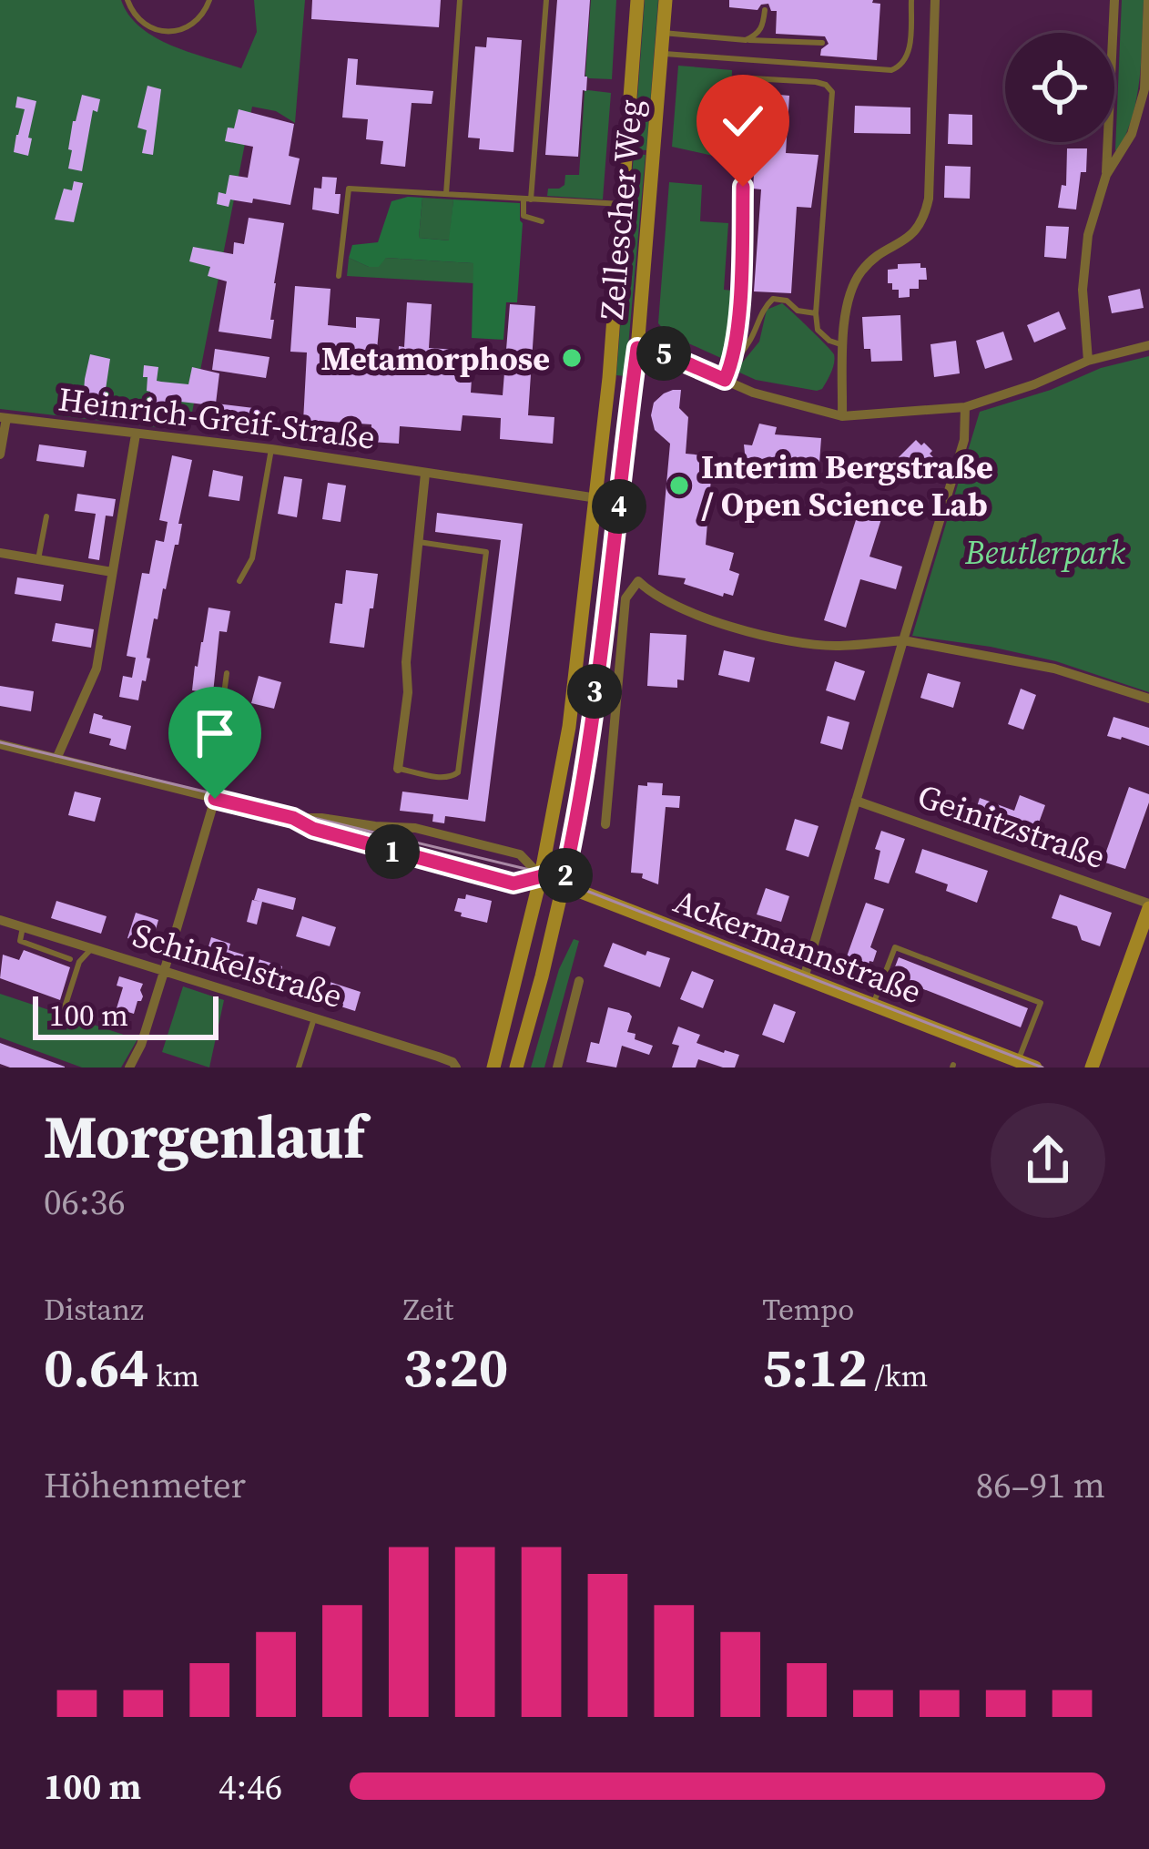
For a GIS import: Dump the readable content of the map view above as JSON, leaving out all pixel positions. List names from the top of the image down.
{
  "streets": {
    "main road": ["Zellescher Weg", "Ackermannstraße"],
    "street": ["Heinrich-Greif-Straße", "Geinitzstraße", "Schinkelstraße"]
  },
  "crossings": [
    ["Zellescher Weg", "Heinrich-Greif-Straße"],
    ["Zellescher Weg", "Ackermannstraße"]
  ],
  "parks": ["Beutlerpark"],
  "places": ["Metamorphose", "Interim Bergstraße / Open Science Lab"],
  "scale_bar": "100 m",
  "page": {
    "pins": [
      "5",
      "4",
      "3",
      "1",
      "2"
    ],
    "scale": "100 m",
    "heading": ["Morgenlauf", "06:36"],
    "stats": [
      ["Distanz", "0.64 km"],
      ["Zeit", "3:20"],
      ["Tempo", "5:12 /km"]
    ],
    "chart": ["Höhenmeter", "86–91 m"],
    "list": [
      {
        "name": "100 m",
        "note": "4:46"
      }
    ]
  }
}
